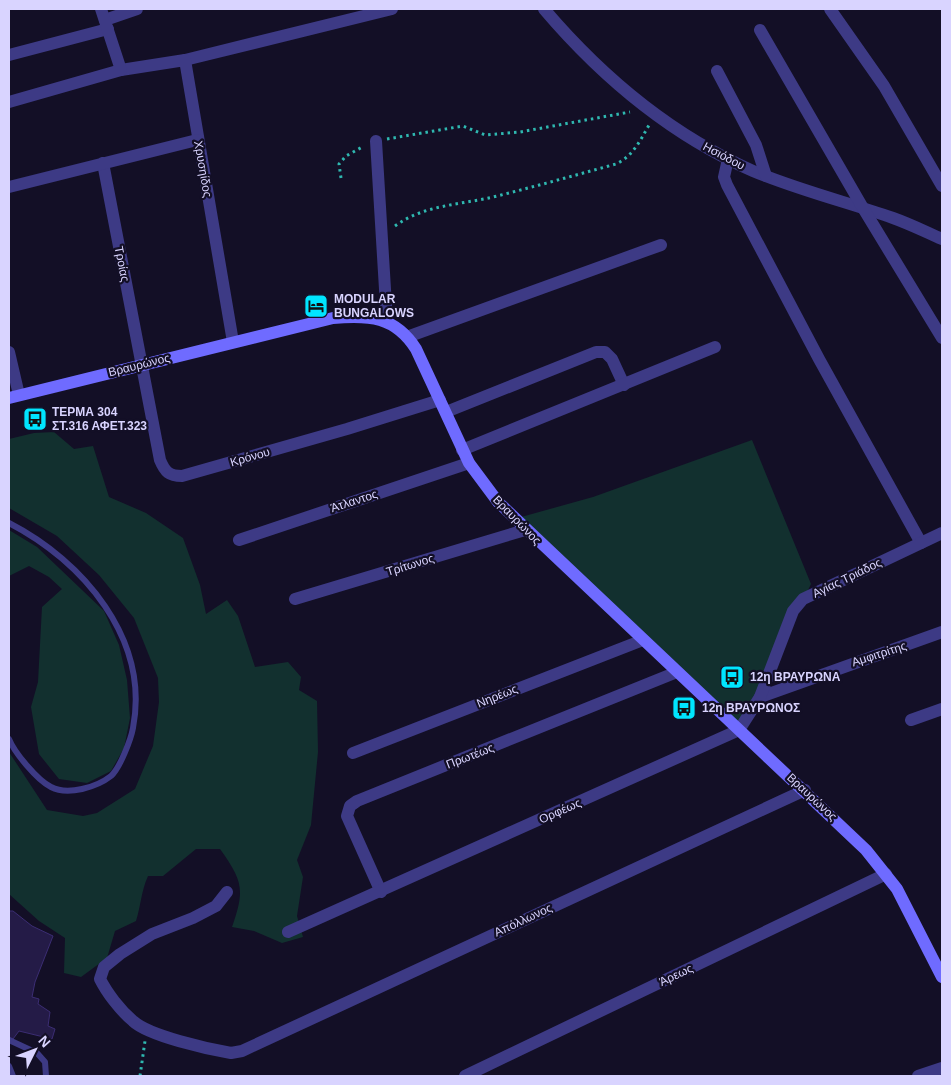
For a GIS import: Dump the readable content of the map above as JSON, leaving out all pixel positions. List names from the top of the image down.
{
  "streets": {
    "main road": ["Βραυρώνος"],
    "street": [
      "Ησιόδου",
      "Χρυσηίδος",
      "Τροίας",
      "Κρόνου",
      "Άτλαντος",
      "Τρίτωνος",
      "Αγίας Τριάδος",
      "Αμφιτρίτης",
      "Νηρέως",
      "Πρωτέως",
      "Ορφέως",
      "Απόλλωνος",
      "Άρεως"
    ]
  },
  "crossings": [
    ["Χρυσηίδος", "Βραυρώνος"],
    ["Τροίας", "Βραυρώνος"],
    ["Τροίας", "Κρόνου"],
    ["Βραυρώνος", "Κρόνου"],
    ["Βραυρώνος", "Άτλαντος"],
    ["Βραυρώνος", "Τρίτωνος"],
    ["Βραυρώνος", "Αγίας Τριάδος"],
    ["Βραυρώνος", "Νηρέως"],
    ["Βραυρώνος", "Πρωτέως"],
    ["Βραυρώνος", "Ορφέως"],
    ["Βραυρώνος", "Απόλλωνος"],
    ["Βραυρώνος", "Άρεως"],
    ["Αγίας Τριάδος", "Αμφιτρίτης"],
    ["Αγίας Τριάδος", "Ορφέως"],
    ["Πρωτέως", "Ορφέως"]
  ],
  "places": {
    "hotel": ["MODULAR BUNGALOWS"],
    "bus stop": ["ΤΕΡΜΑ 304 ΣΤ.316 ΑΦΕΤ.323", "12η ΒΡΑΥΡΩΝΑ", "12η ΒΡΑΥΡΩΝΟΣ"]
  },
  "north": "top right"
}
